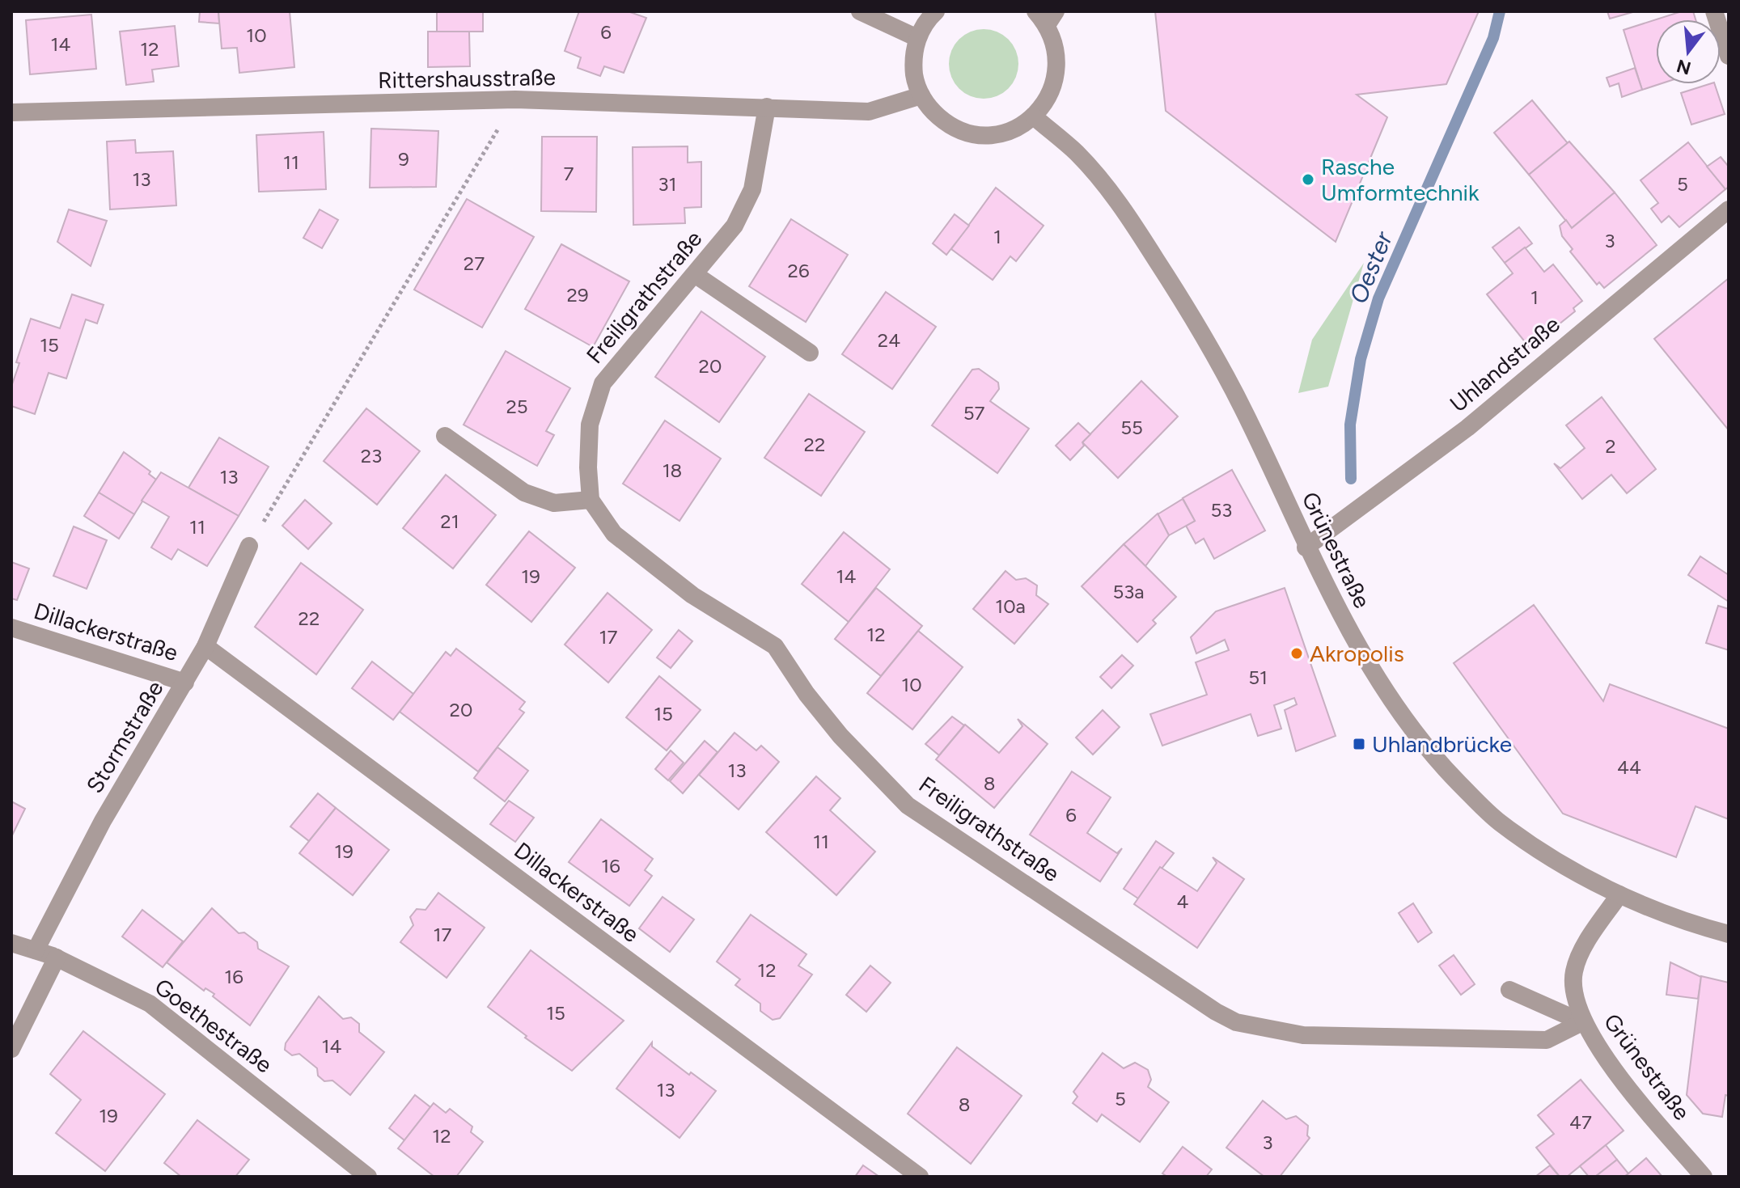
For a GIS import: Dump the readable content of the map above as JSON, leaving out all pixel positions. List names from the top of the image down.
{
  "streets": {
    "street": [
      "Rittershausstraße",
      "Freiligrathstraße",
      "Uhlandstraße",
      "Grünestraße",
      "Dillackerstraße",
      "Stormstraße",
      "Goethestraße"
    ]
  },
  "crossings": [
    ["Rittershausstraße", "Freiligrathstraße"],
    ["Freiligrathstraße", "Grünestraße"],
    ["Uhlandstraße", "Grünestraße"],
    ["Dillackerstraße", "Stormstraße"],
    ["Stormstraße", "Goethestraße"]
  ],
  "water": ["Oester"],
  "places": {
    "other": ["Rasche Umformtechnik", "Akropolis"],
    "transit": ["Uhlandbrücke"]
  },
  "house_numbers": [
    "6",
    "10",
    "14",
    "12",
    "9",
    "11",
    "7",
    "13",
    "31",
    "5",
    "1",
    "3",
    "27",
    "26",
    "29",
    "1",
    "24",
    "15",
    "20",
    "25",
    "57",
    "55",
    "22",
    "2",
    "23",
    "18",
    "13",
    "53",
    "21",
    "11",
    "19",
    "14",
    "53a",
    "10a",
    "22",
    "12",
    "17",
    "51",
    "10",
    "20",
    "15",
    "44",
    "13",
    "8",
    "6",
    "11",
    "19",
    "16",
    "4",
    "17",
    "12",
    "16",
    "15",
    "14",
    "13",
    "5",
    "8",
    "19",
    "47",
    "12",
    "3"
  ],
  "north": "bottom"
}
